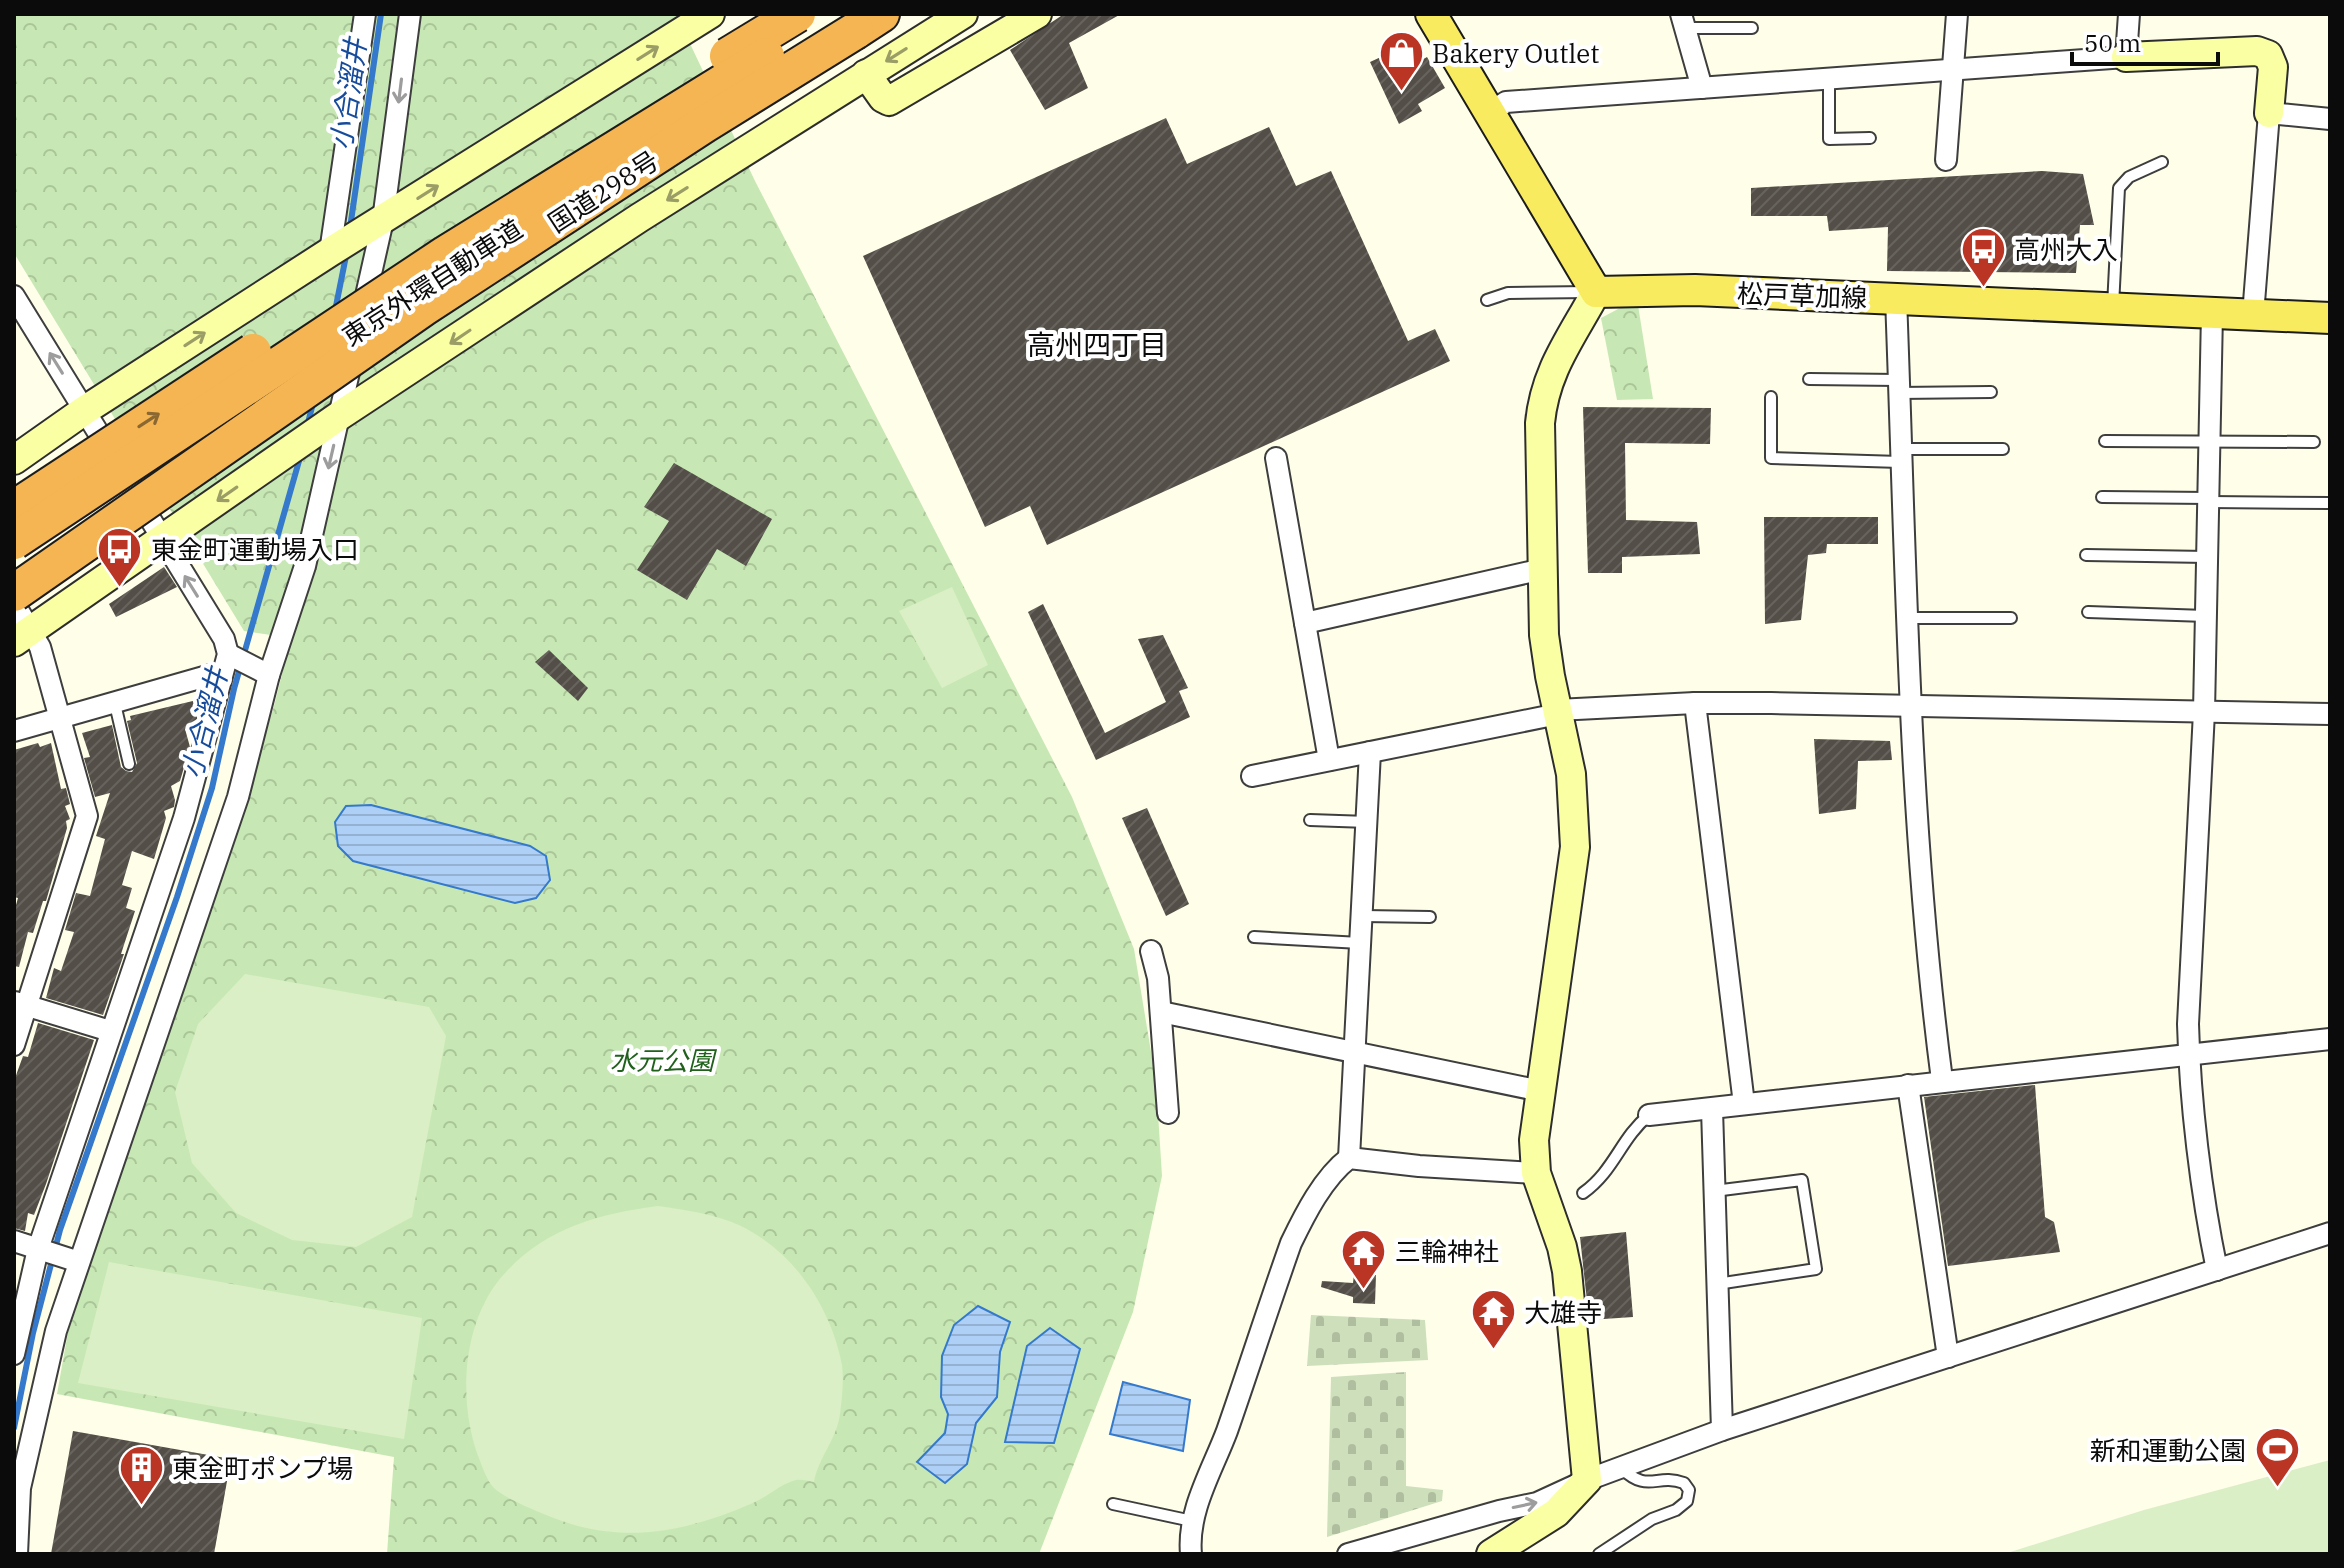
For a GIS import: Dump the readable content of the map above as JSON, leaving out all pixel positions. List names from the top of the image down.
{
  "streets": {
    "highway": ["国道298号", "東京外環自動車道"],
    "main road": ["松戸草加線"]
  },
  "crossings": [
    ["国道298号", "東京外環自動車道"]
  ],
  "districts": ["高州四丁目"],
  "water": ["小合溜井"],
  "parks": ["水元公園"],
  "places": {
    "shop": ["Bakery Outlet"],
    "bus stop": ["高州大入", "東金町運動場入口"],
    "temple": ["三輪神社", "大雄寺"],
    "sports": ["新和運動公園"],
    "building": ["東金町ポンプ場"]
  },
  "scale_bar": "50 m"
}
